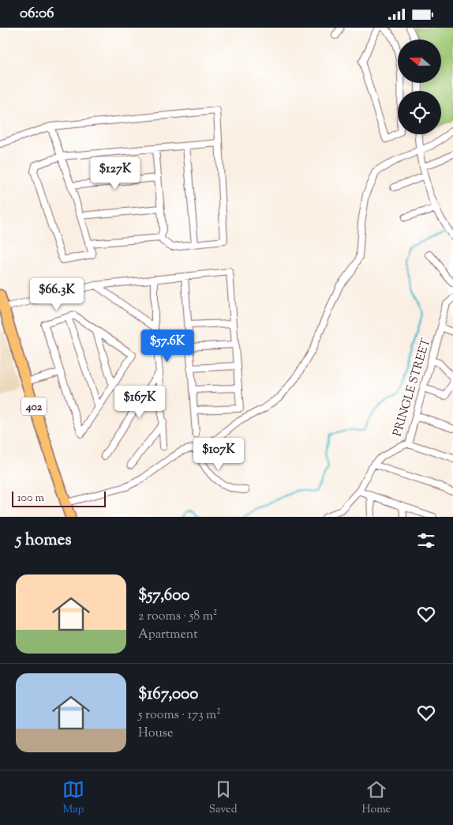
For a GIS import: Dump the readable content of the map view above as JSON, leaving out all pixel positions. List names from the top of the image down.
{
  "streets": {
    "main road": ["402"],
    "street": ["PRINGLE STREET"]
  },
  "scale_bar": "100 m",
  "north": "left",
  "page": {
    "status": "06:06",
    "price": [
      "$127K",
      "$66.3K",
      "$57.6K",
      "$167K",
      "$107K"
    ],
    "scale": "100 m",
    "heading": "5 homes",
    "list": [
      {
        "name": "$57,600",
        "note": "2 rooms · 58 m² · Apartment"
      },
      {
        "name": "$167,000",
        "note": "5 rooms · 173 m² · House"
      }
    ],
    "tabs": ["Map", "Saved", "Home"]
  }
}
